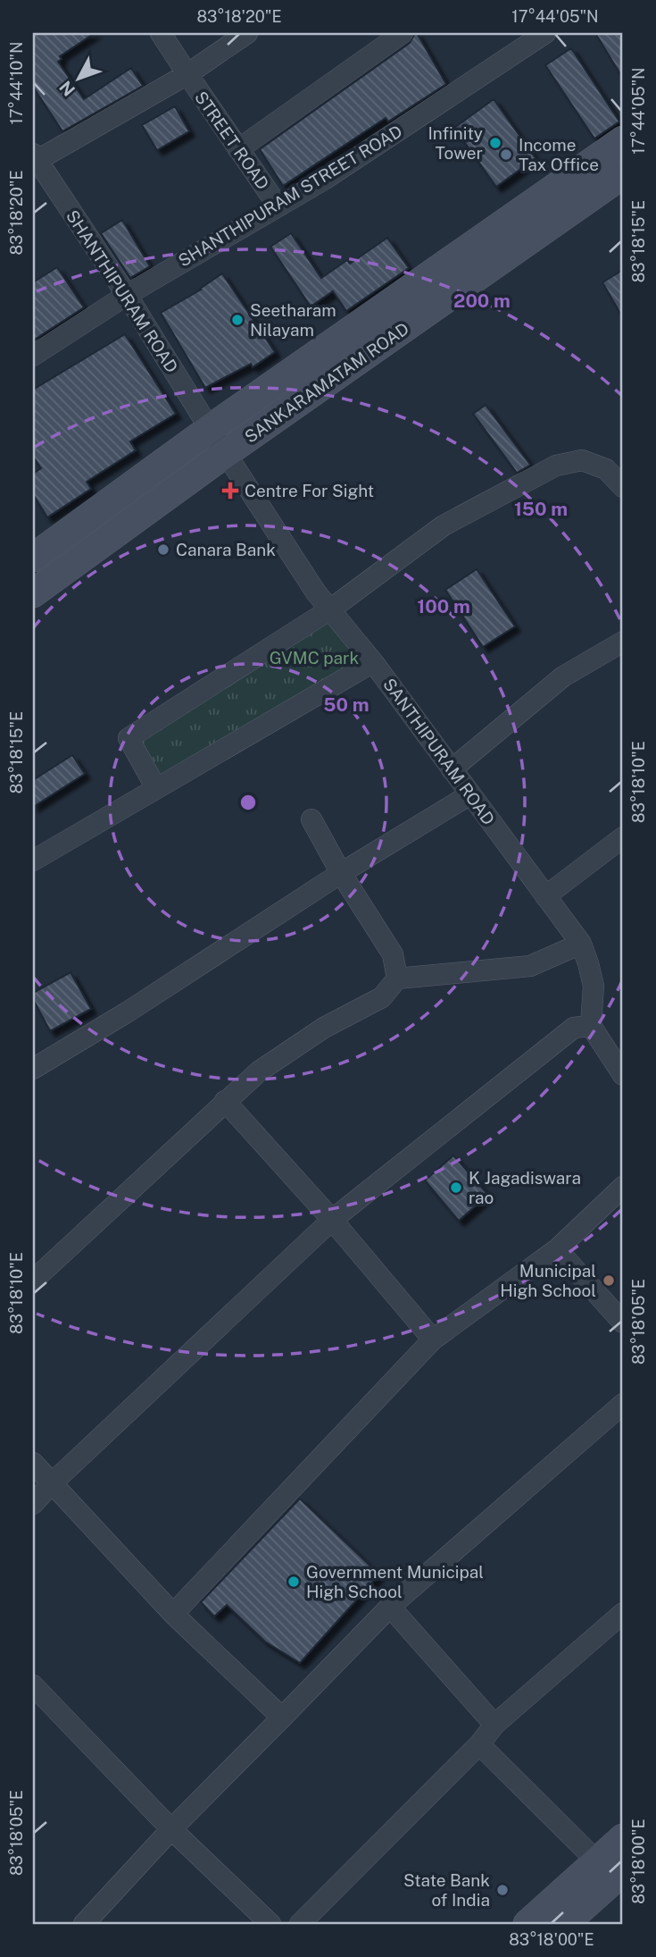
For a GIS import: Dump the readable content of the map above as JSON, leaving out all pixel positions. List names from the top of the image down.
{
  "streets": {
    "main road": ["SANKARAMATAM ROAD"],
    "street": [
      "STREET ROAD",
      "SHANTHIPURAM STREET ROAD",
      "SHANTHIPURAM ROAD",
      "SANTHIPURAM ROAD"
    ]
  },
  "crossings": [
    ["STREET ROAD", "SHANTHIPURAM STREET ROAD"],
    ["STREET ROAD", "SHANTHIPURAM ROAD"],
    ["SHANTHIPURAM STREET ROAD", "SHANTHIPURAM ROAD"],
    ["SHANTHIPURAM ROAD", "SANKARAMATAM ROAD"],
    ["SHANTHIPURAM ROAD", "SANTHIPURAM ROAD"],
    ["SANKARAMATAM ROAD", "SANTHIPURAM ROAD"]
  ],
  "parks": ["GVMC park"],
  "places": {
    "other": [
      "Infinity Tower",
      "Income Tax Office",
      "Seetharam Nilayam",
      "Canara Bank",
      "K Jagadiswara rao",
      "Municipal High School",
      "Government Municipal High School",
      "State Bank of India"
    ],
    "health": ["Centre For Sight"]
  },
  "north": "bottom left",
  "coordinates": [
    "83°18'20\"E",
    "17°44'05\"N",
    "17°44'10\"N",
    "83°18'15\"E",
    "83°18'10\"E",
    "83°18'05\"E",
    "83°18'00\"E"
  ],
  "rings": [
    "200 m",
    "150 m",
    "100 m",
    "50 m"
  ]
}
